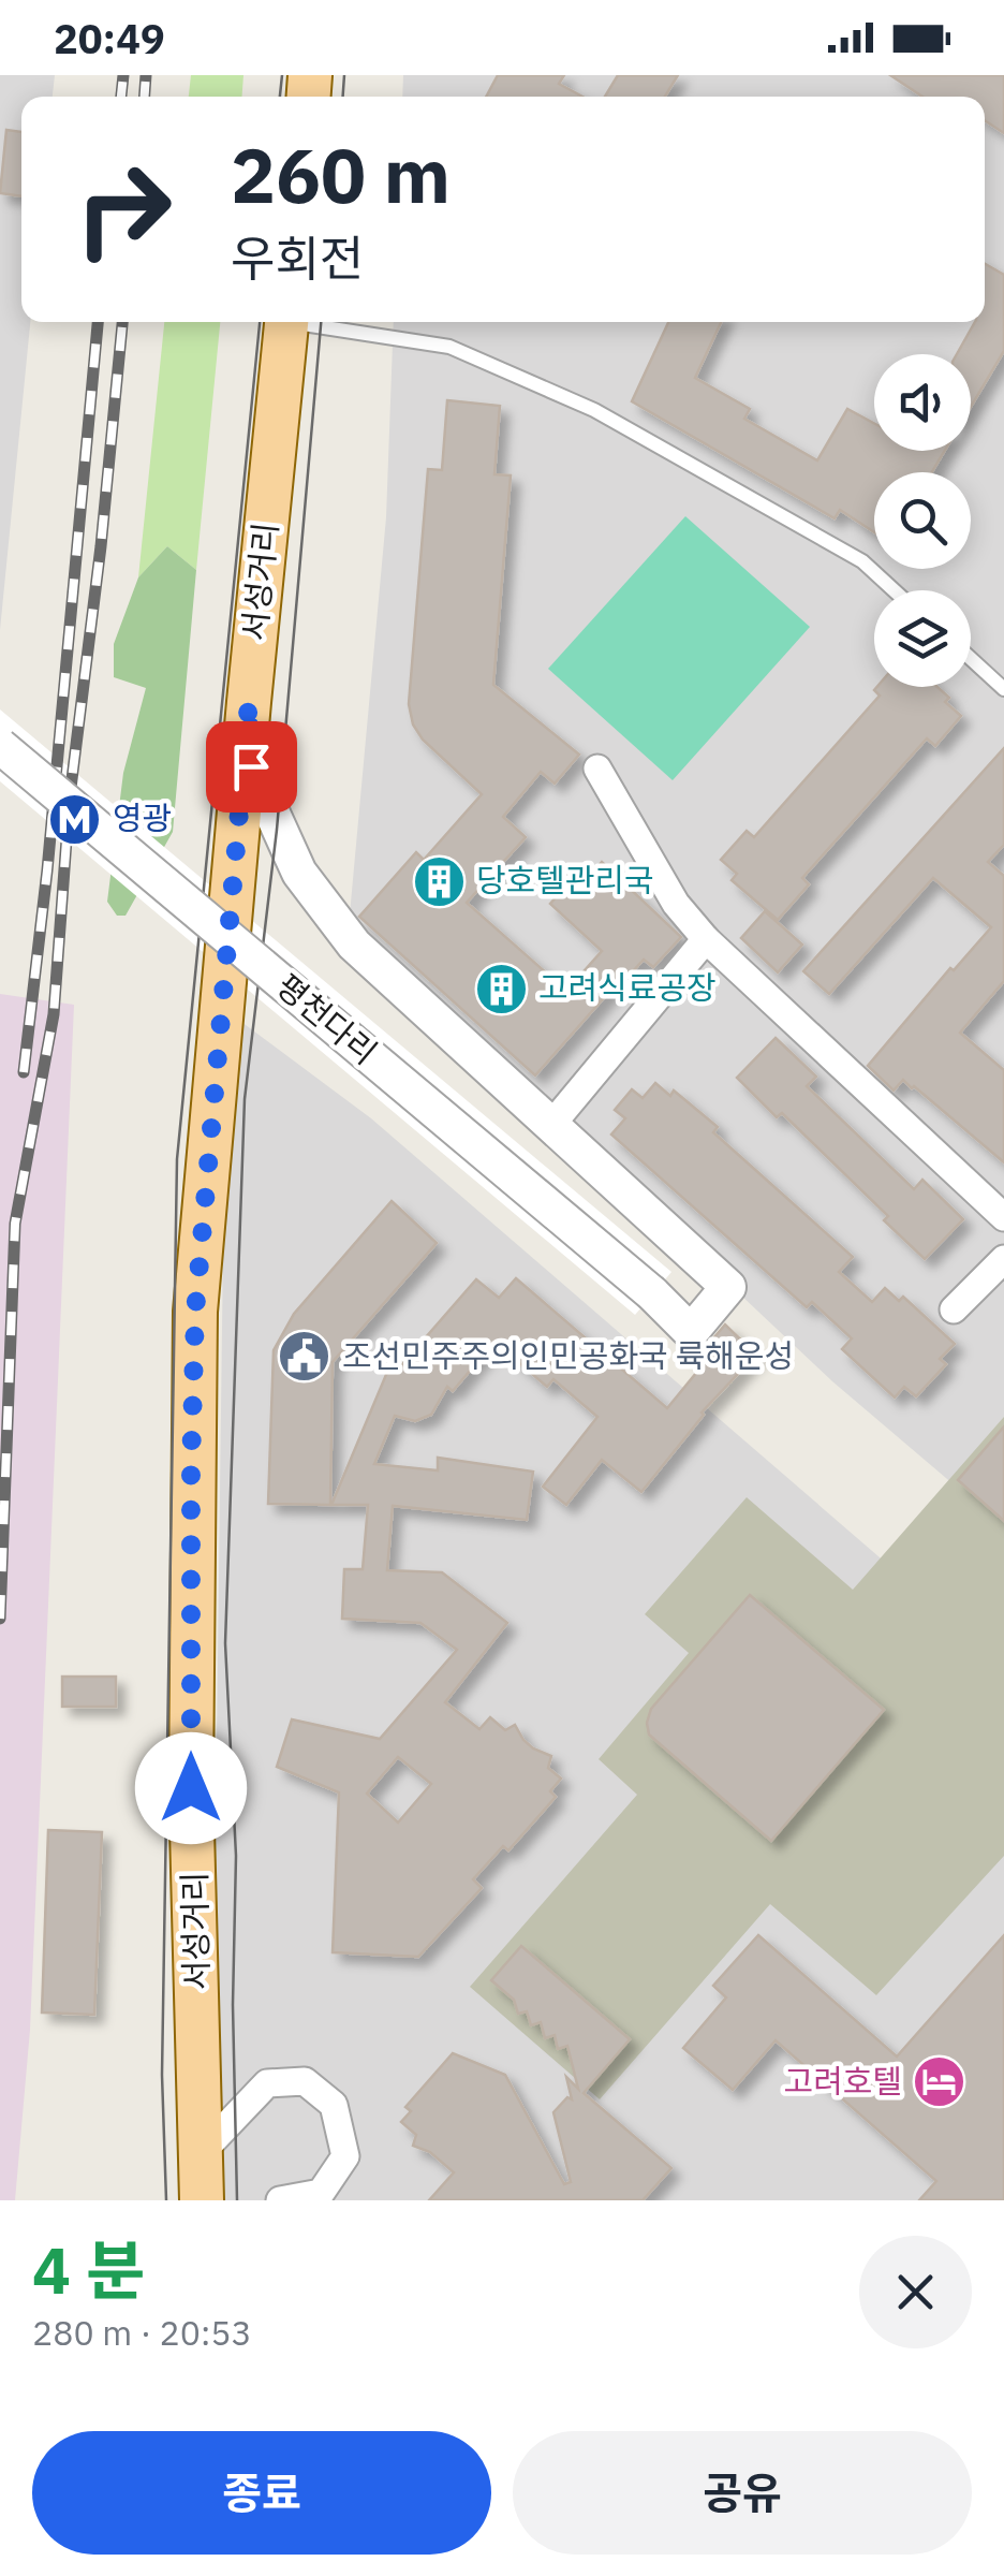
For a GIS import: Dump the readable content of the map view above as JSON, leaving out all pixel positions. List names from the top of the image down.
{
  "streets": {
    "main road": ["서성거리"],
    "street": ["평천다리"]
  },
  "places": {
    "metro station": ["영광"],
    "building": ["당호텔관리국", "고려식료공장"],
    "public building": ["조선민주주의인민공화국 륙해운성"],
    "hotel": ["고려호텔"]
  },
  "page": {
    "status": "20:49",
    "turn": ["260 m", "우회전"],
    "heading": ["4 분", "280 m · 20:53"],
    "buttons": ["종료", "공유"]
  }
}
